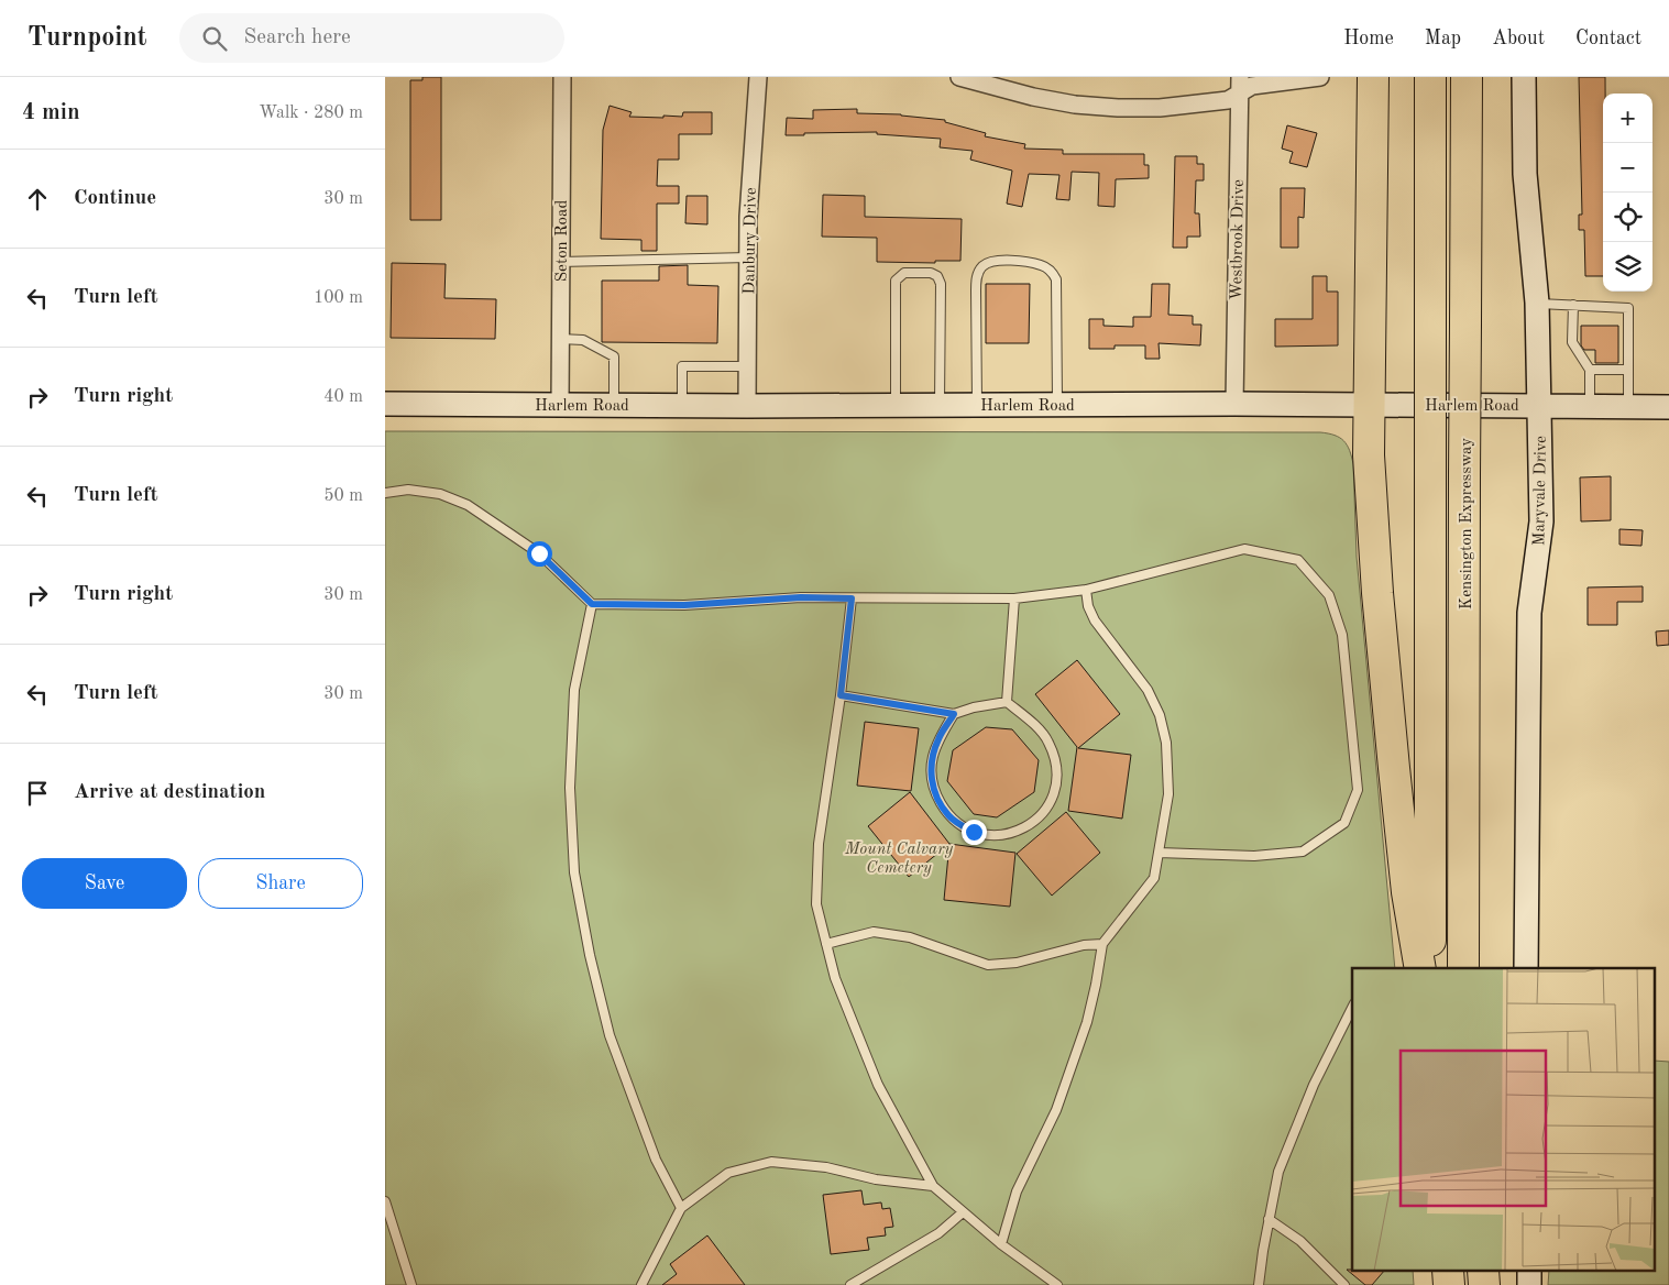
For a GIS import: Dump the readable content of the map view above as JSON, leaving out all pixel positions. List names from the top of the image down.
{
  "streets": {
    "highway": ["Kensington Expressway"],
    "main road": ["Harlem Road", "Maryvale Drive"],
    "street": ["Westbrook Drive", "Seton Road", "Danbury Drive"]
  },
  "crossings": [
    ["Westbrook Drive", "Harlem Road"],
    ["Seton Road", "Harlem Road"],
    ["Danbury Drive", "Harlem Road"],
    ["Harlem Road", "Maryvale Drive"]
  ],
  "parks": ["Mount Calvary Cemetery"],
  "page": {
    "header": "Turnpoint",
    "search": "Search here",
    "nav": [
      "Home",
      "Map",
      "About",
      "Contact"
    ],
    "heading": ["4 min", "Walk · 280 m"],
    "map_buttons": ["+", "−"],
    "list": [
      ["Continue", "30 m"],
      ["Turn left", "100 m"],
      ["Turn right", "40 m"],
      ["Turn left", "50 m"],
      ["Turn right", "30 m"],
      ["Turn left", "30 m"],
      "Arrive at destination"
    ],
    "buttons": ["Save", "Share"]
  }
}
